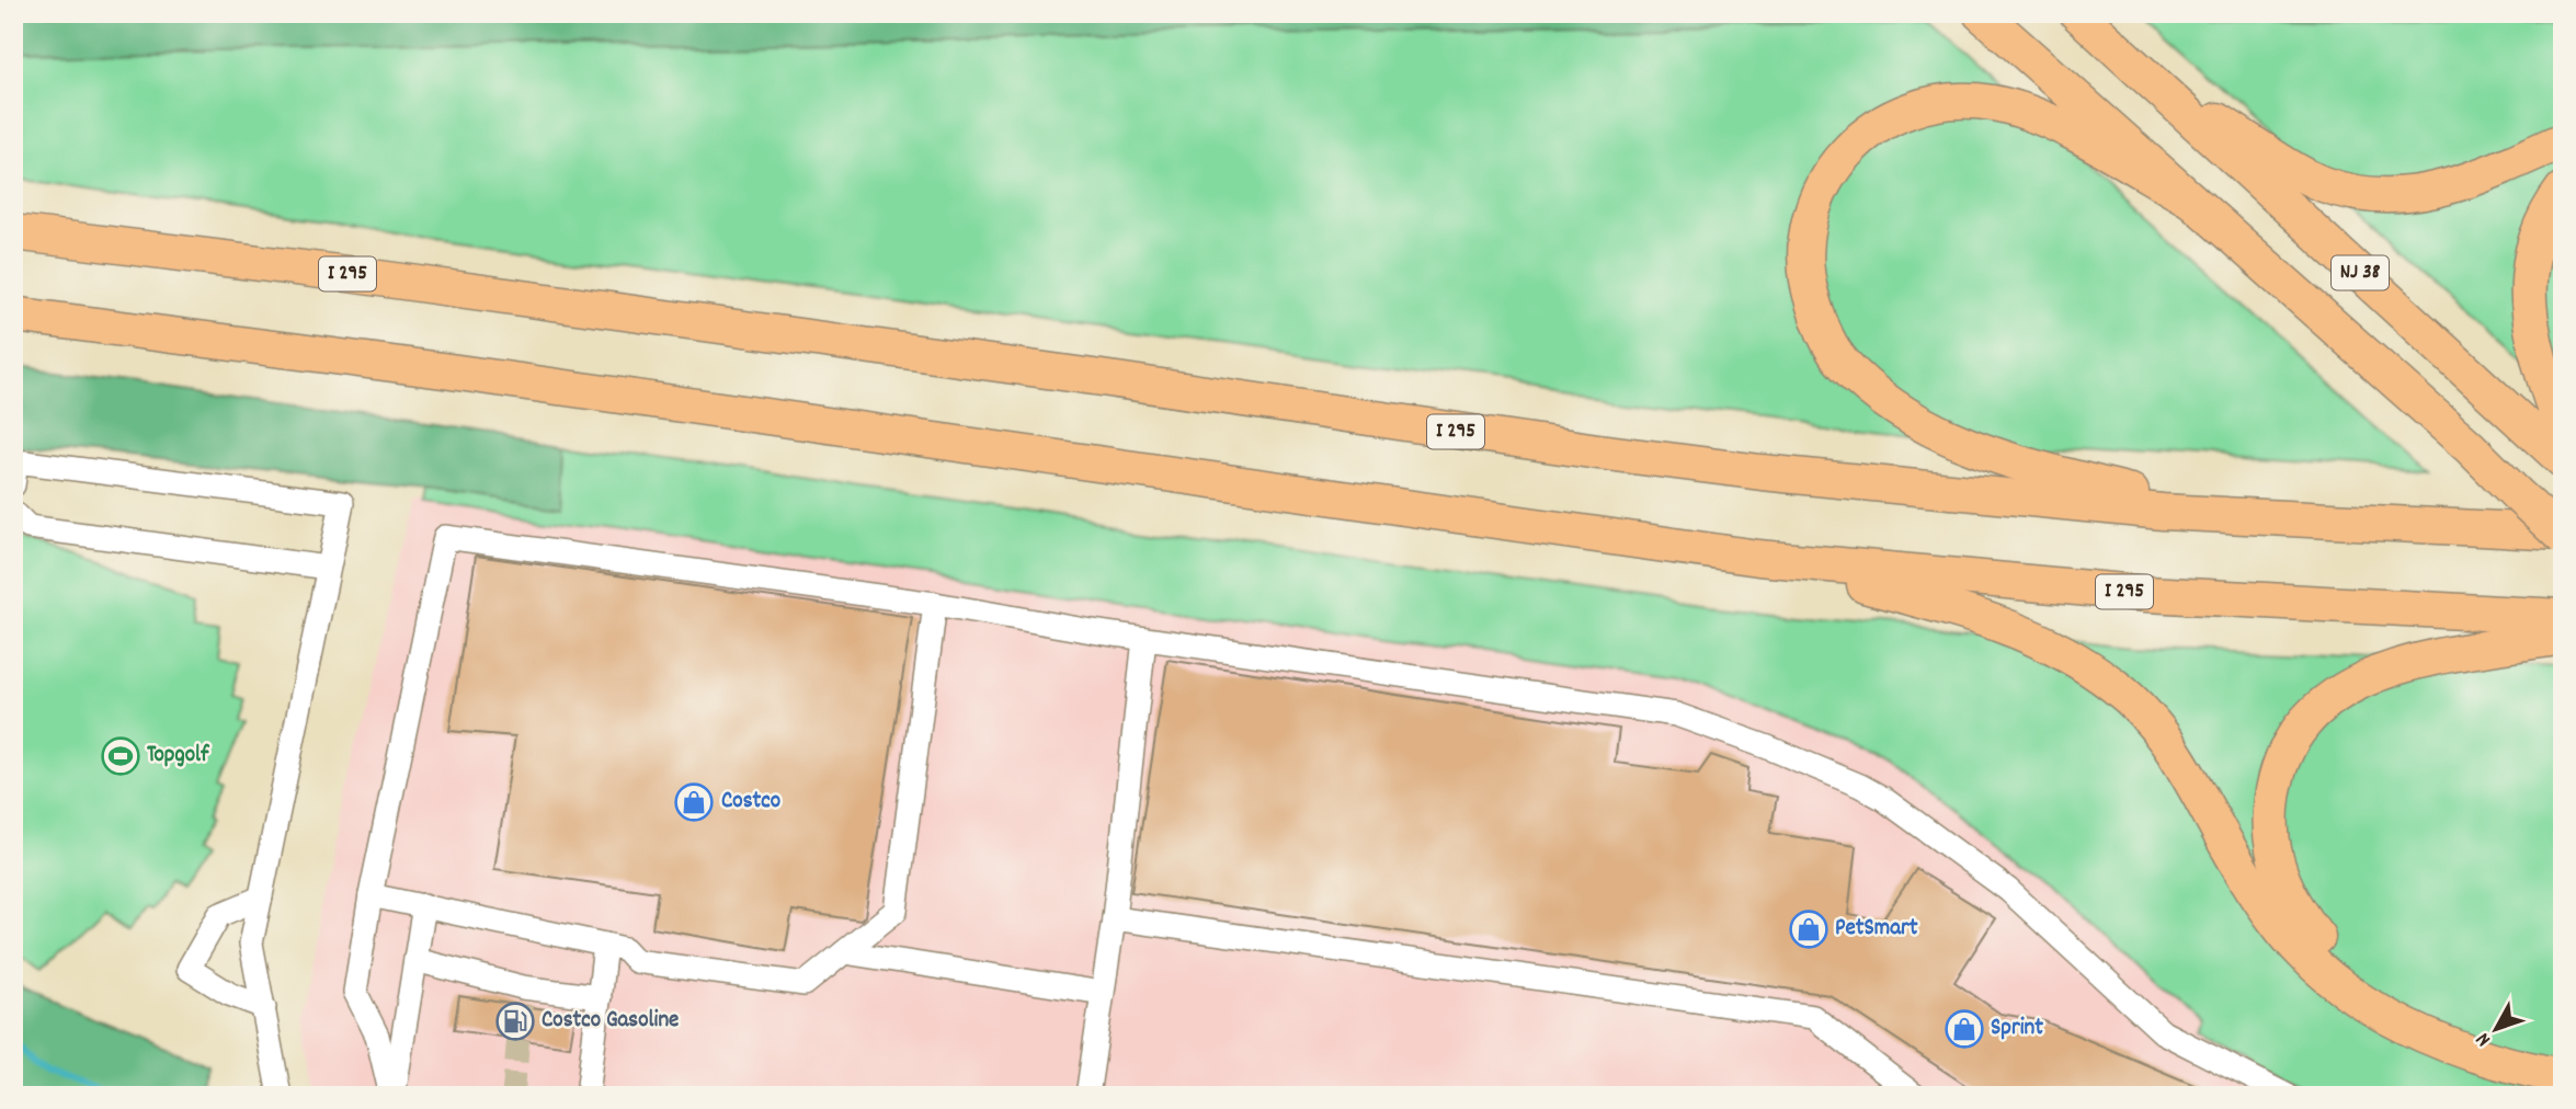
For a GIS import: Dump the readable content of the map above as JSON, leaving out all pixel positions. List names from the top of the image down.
{
  "streets": {
    "highway": ["NJ 38", "I 295"]
  },
  "crossings": [
    ["NJ 38", "I 295"]
  ],
  "places": {
    "sports": ["Topgolf"],
    "shop": ["Costco", "PetSmart", "Sprint"],
    "fuel station": ["Costco Gasoline"]
  },
  "north": "bottom left"
}
